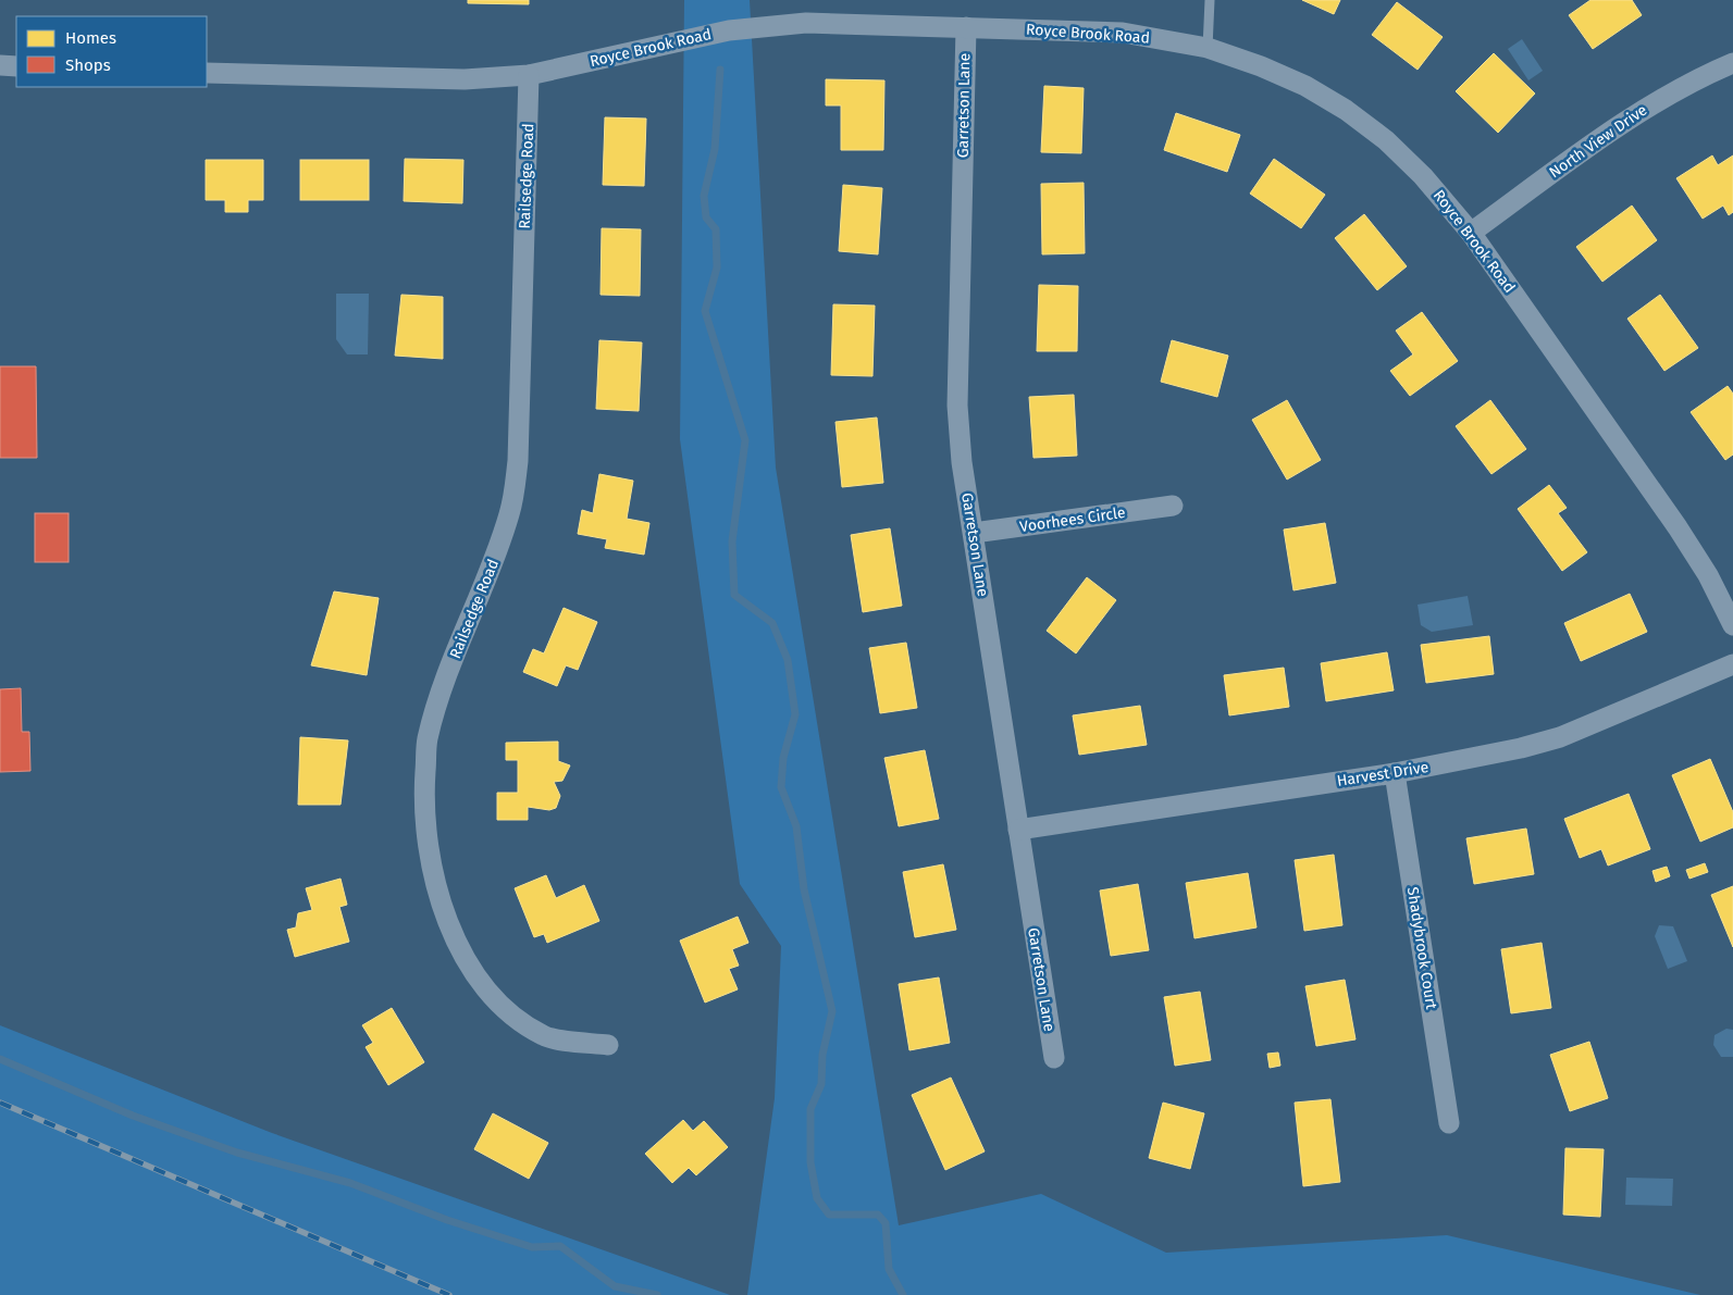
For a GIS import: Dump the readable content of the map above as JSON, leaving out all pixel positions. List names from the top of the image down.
{
  "streets": {
    "street": [
      "Royce Brook Road",
      "Garretson Lane",
      "North View Drive",
      "Railsedge Road",
      "Voorhees Circle",
      "Harvest Drive",
      "Shadybrook Court"
    ]
  },
  "crossings": [
    ["Royce Brook Road", "Garretson Lane"],
    ["Royce Brook Road", "North View Drive"],
    ["Royce Brook Road", "Railsedge Road"],
    ["Garretson Lane", "Voorhees Circle"],
    ["Garretson Lane", "Harvest Drive"],
    ["Harvest Drive", "Shadybrook Court"]
  ],
  "legend": ["Homes", "Shops"]
}
